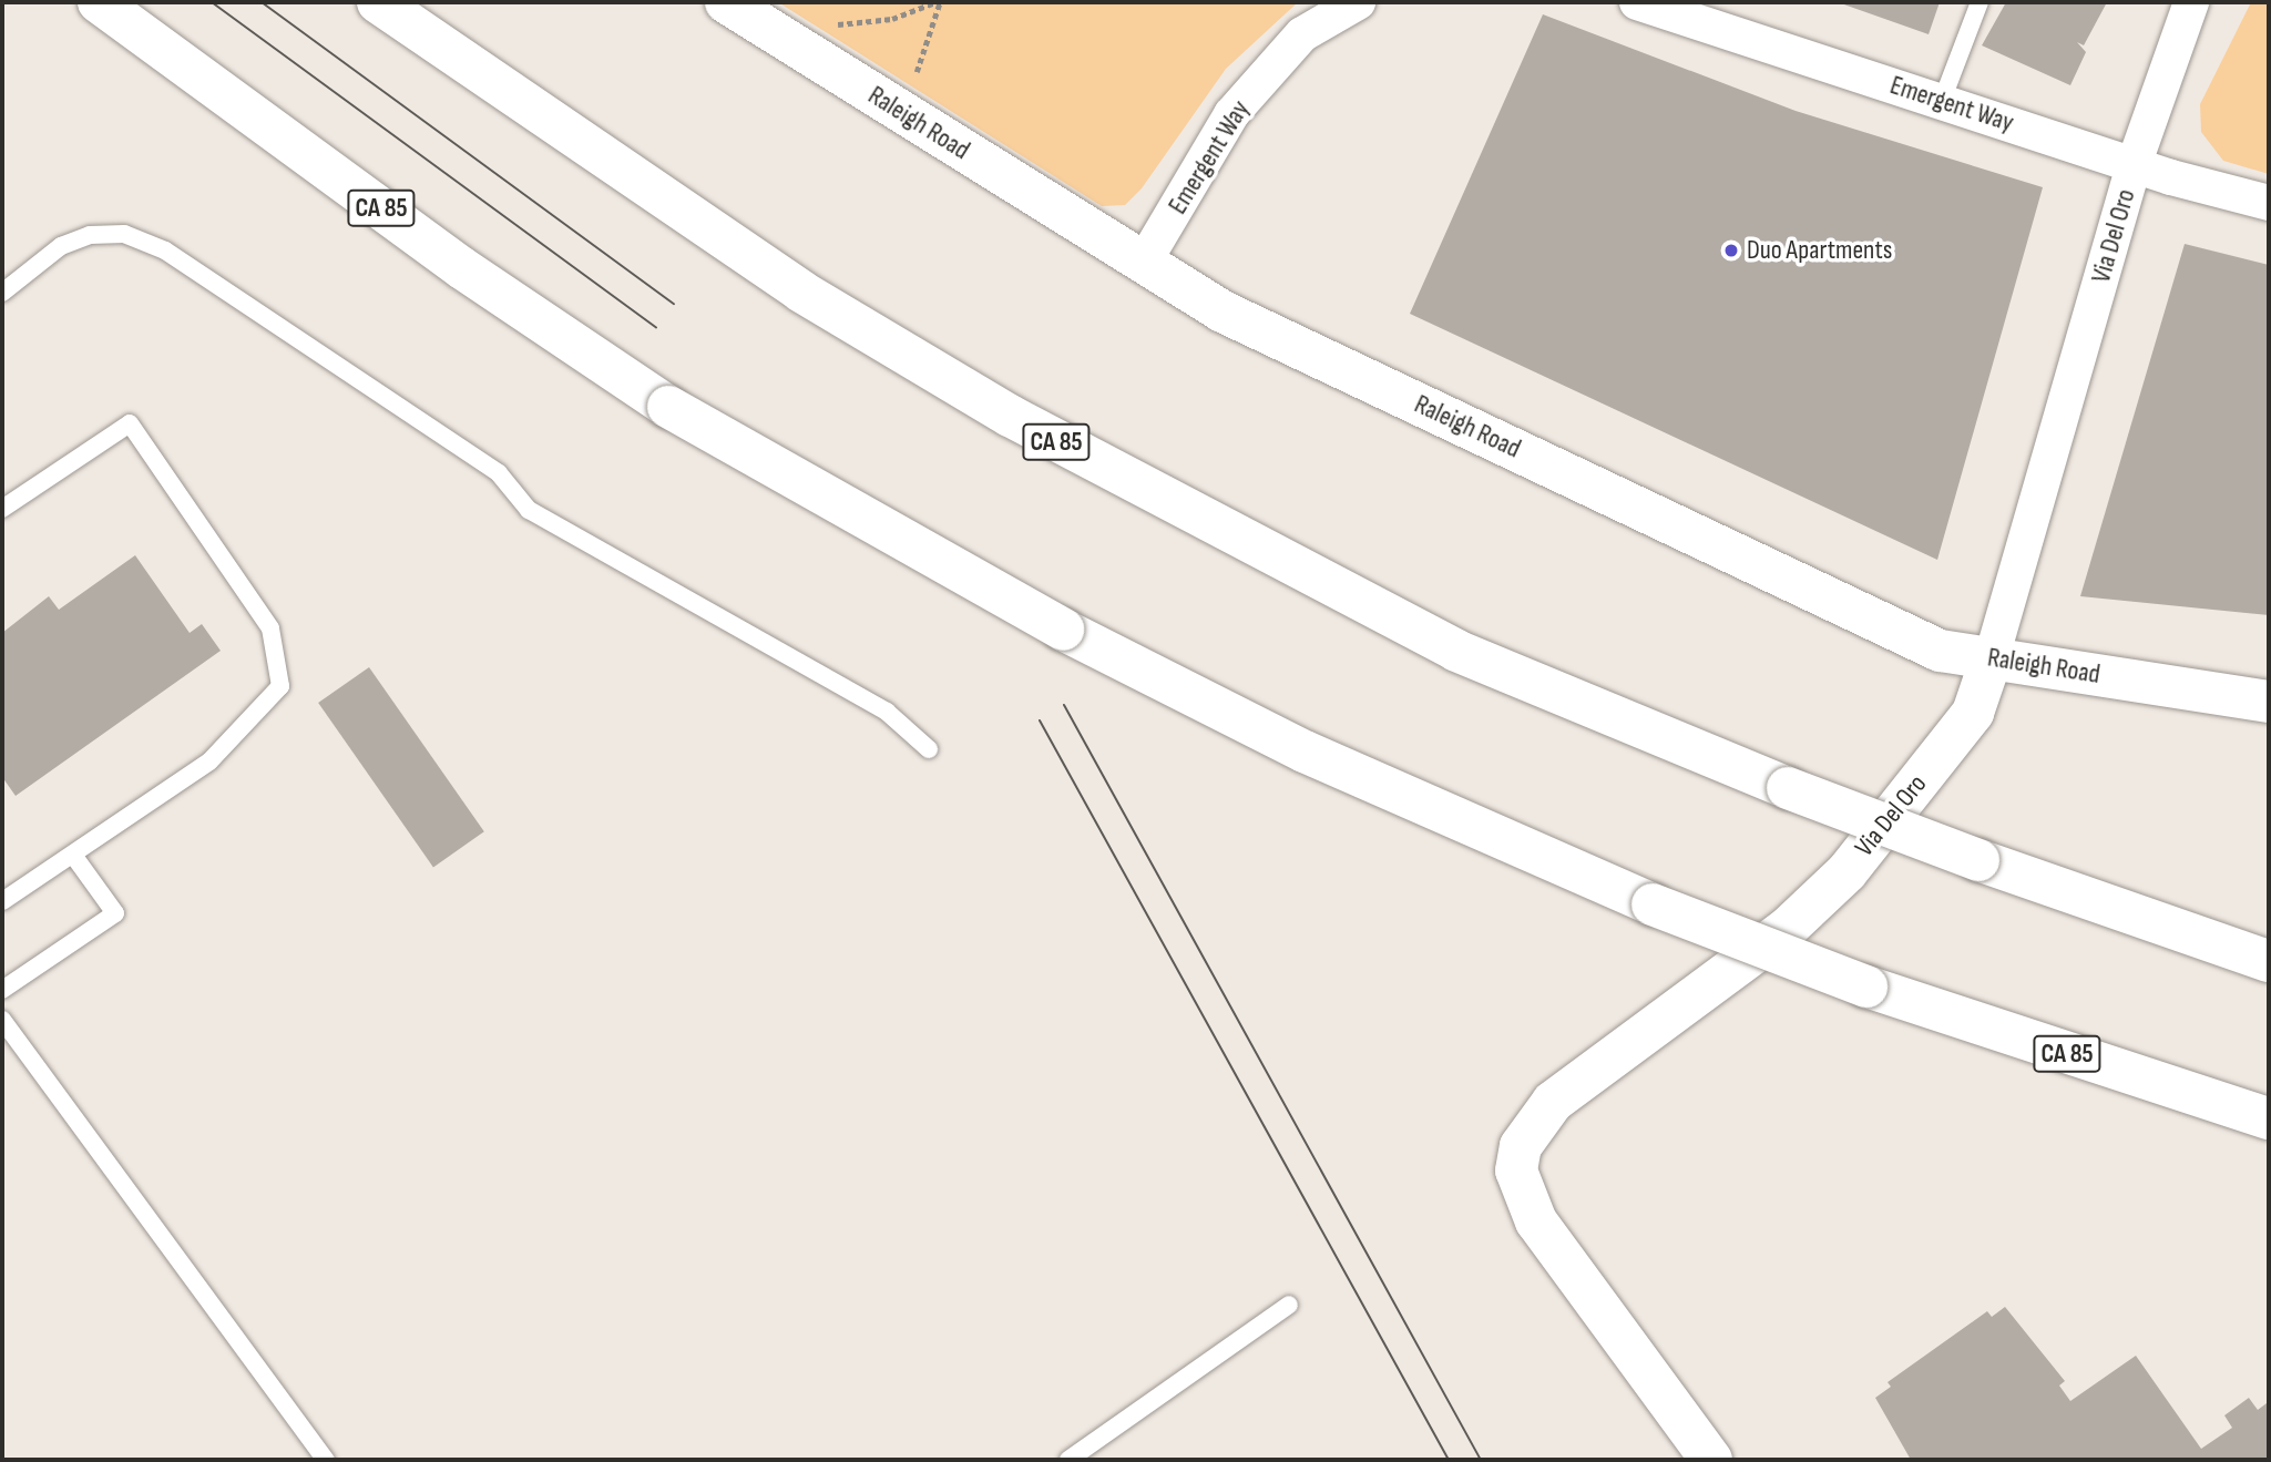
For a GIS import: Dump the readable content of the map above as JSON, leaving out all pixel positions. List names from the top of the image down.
{
  "streets": {
    "main road": ["Raleigh Road", "CA 85", "Via Del Oro"],
    "street": ["Emergent Way"]
  },
  "crossings": [
    ["Emergent Way", "Raleigh Road"],
    ["Emergent Way", "Via Del Oro"],
    ["Raleigh Road", "Via Del Oro"]
  ],
  "places": ["Duo Apartments"]
}
